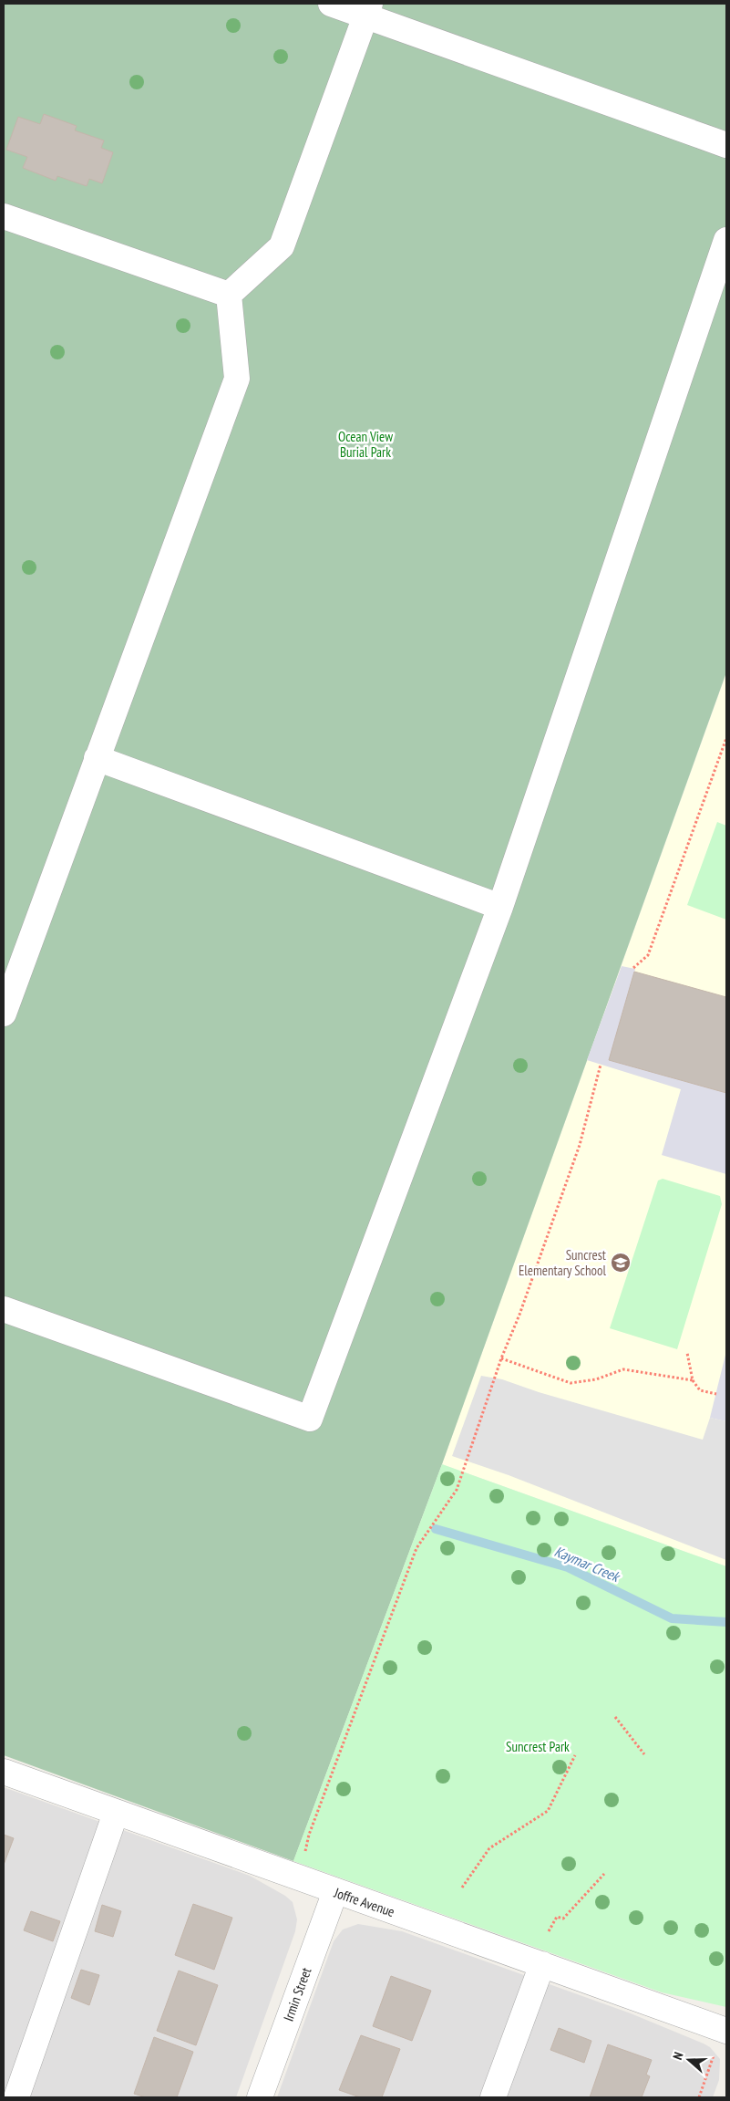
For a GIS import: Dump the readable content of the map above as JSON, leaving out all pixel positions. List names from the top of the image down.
{
  "streets": {
    "street": ["Joffre Avenue", "Irmin Street"]
  },
  "crossings": [
    ["Joffre Avenue", "Irmin Street"]
  ],
  "water": ["Kaymar Creek"],
  "parks": ["Ocean View Burial Park", "Suncrest Park"],
  "places": {
    "school or university": ["Suncrest Elementary School"]
  },
  "north": "left"
}
